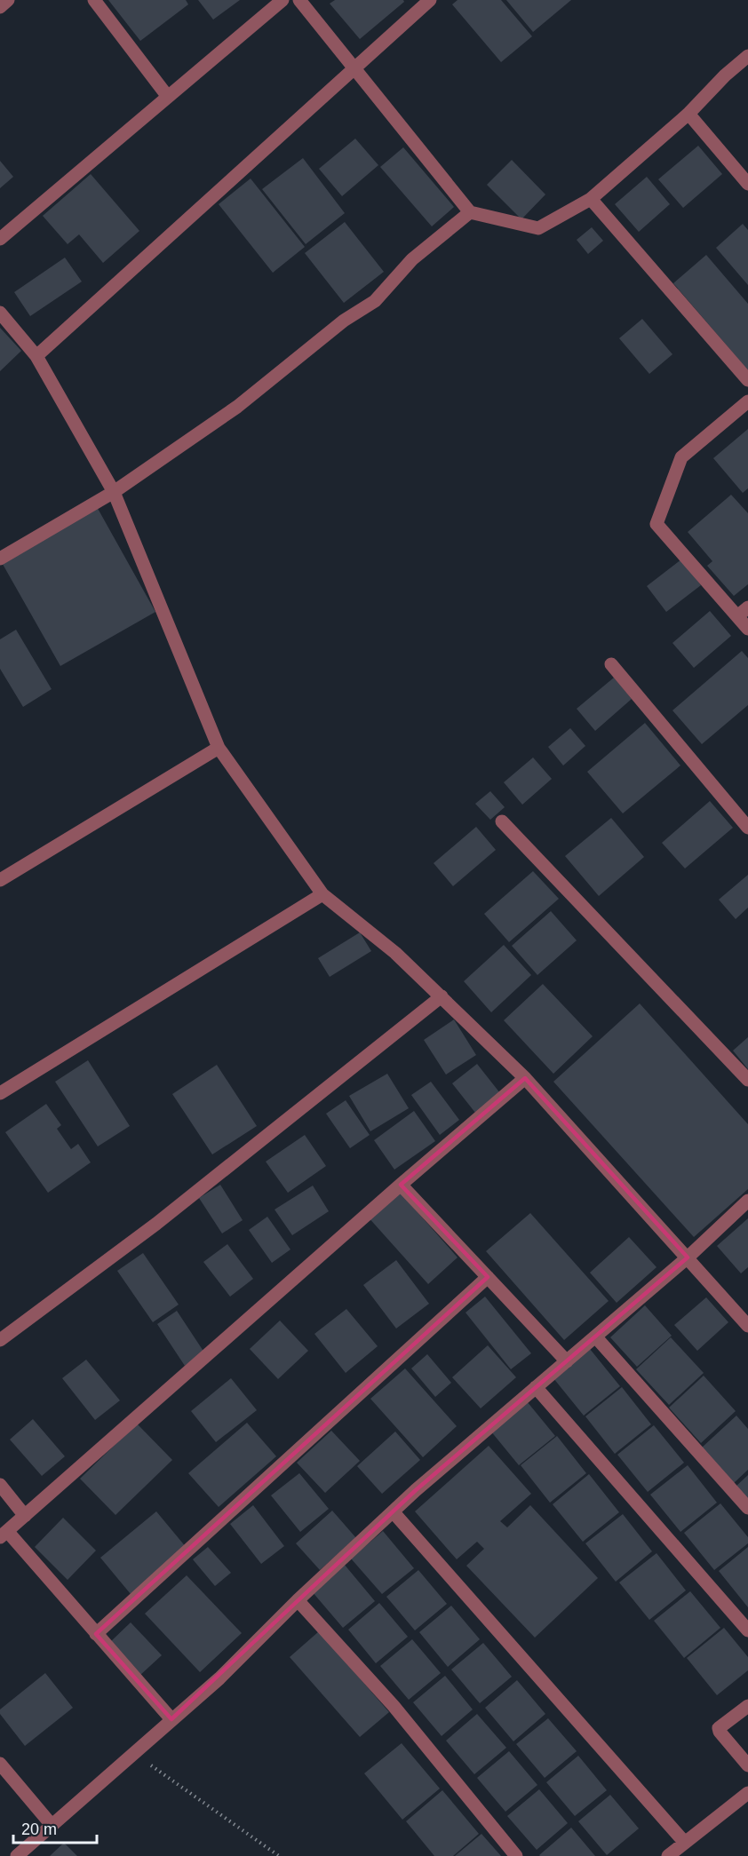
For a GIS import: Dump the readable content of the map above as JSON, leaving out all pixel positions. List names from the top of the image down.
{
  "scale_bar": "20 m"
}
